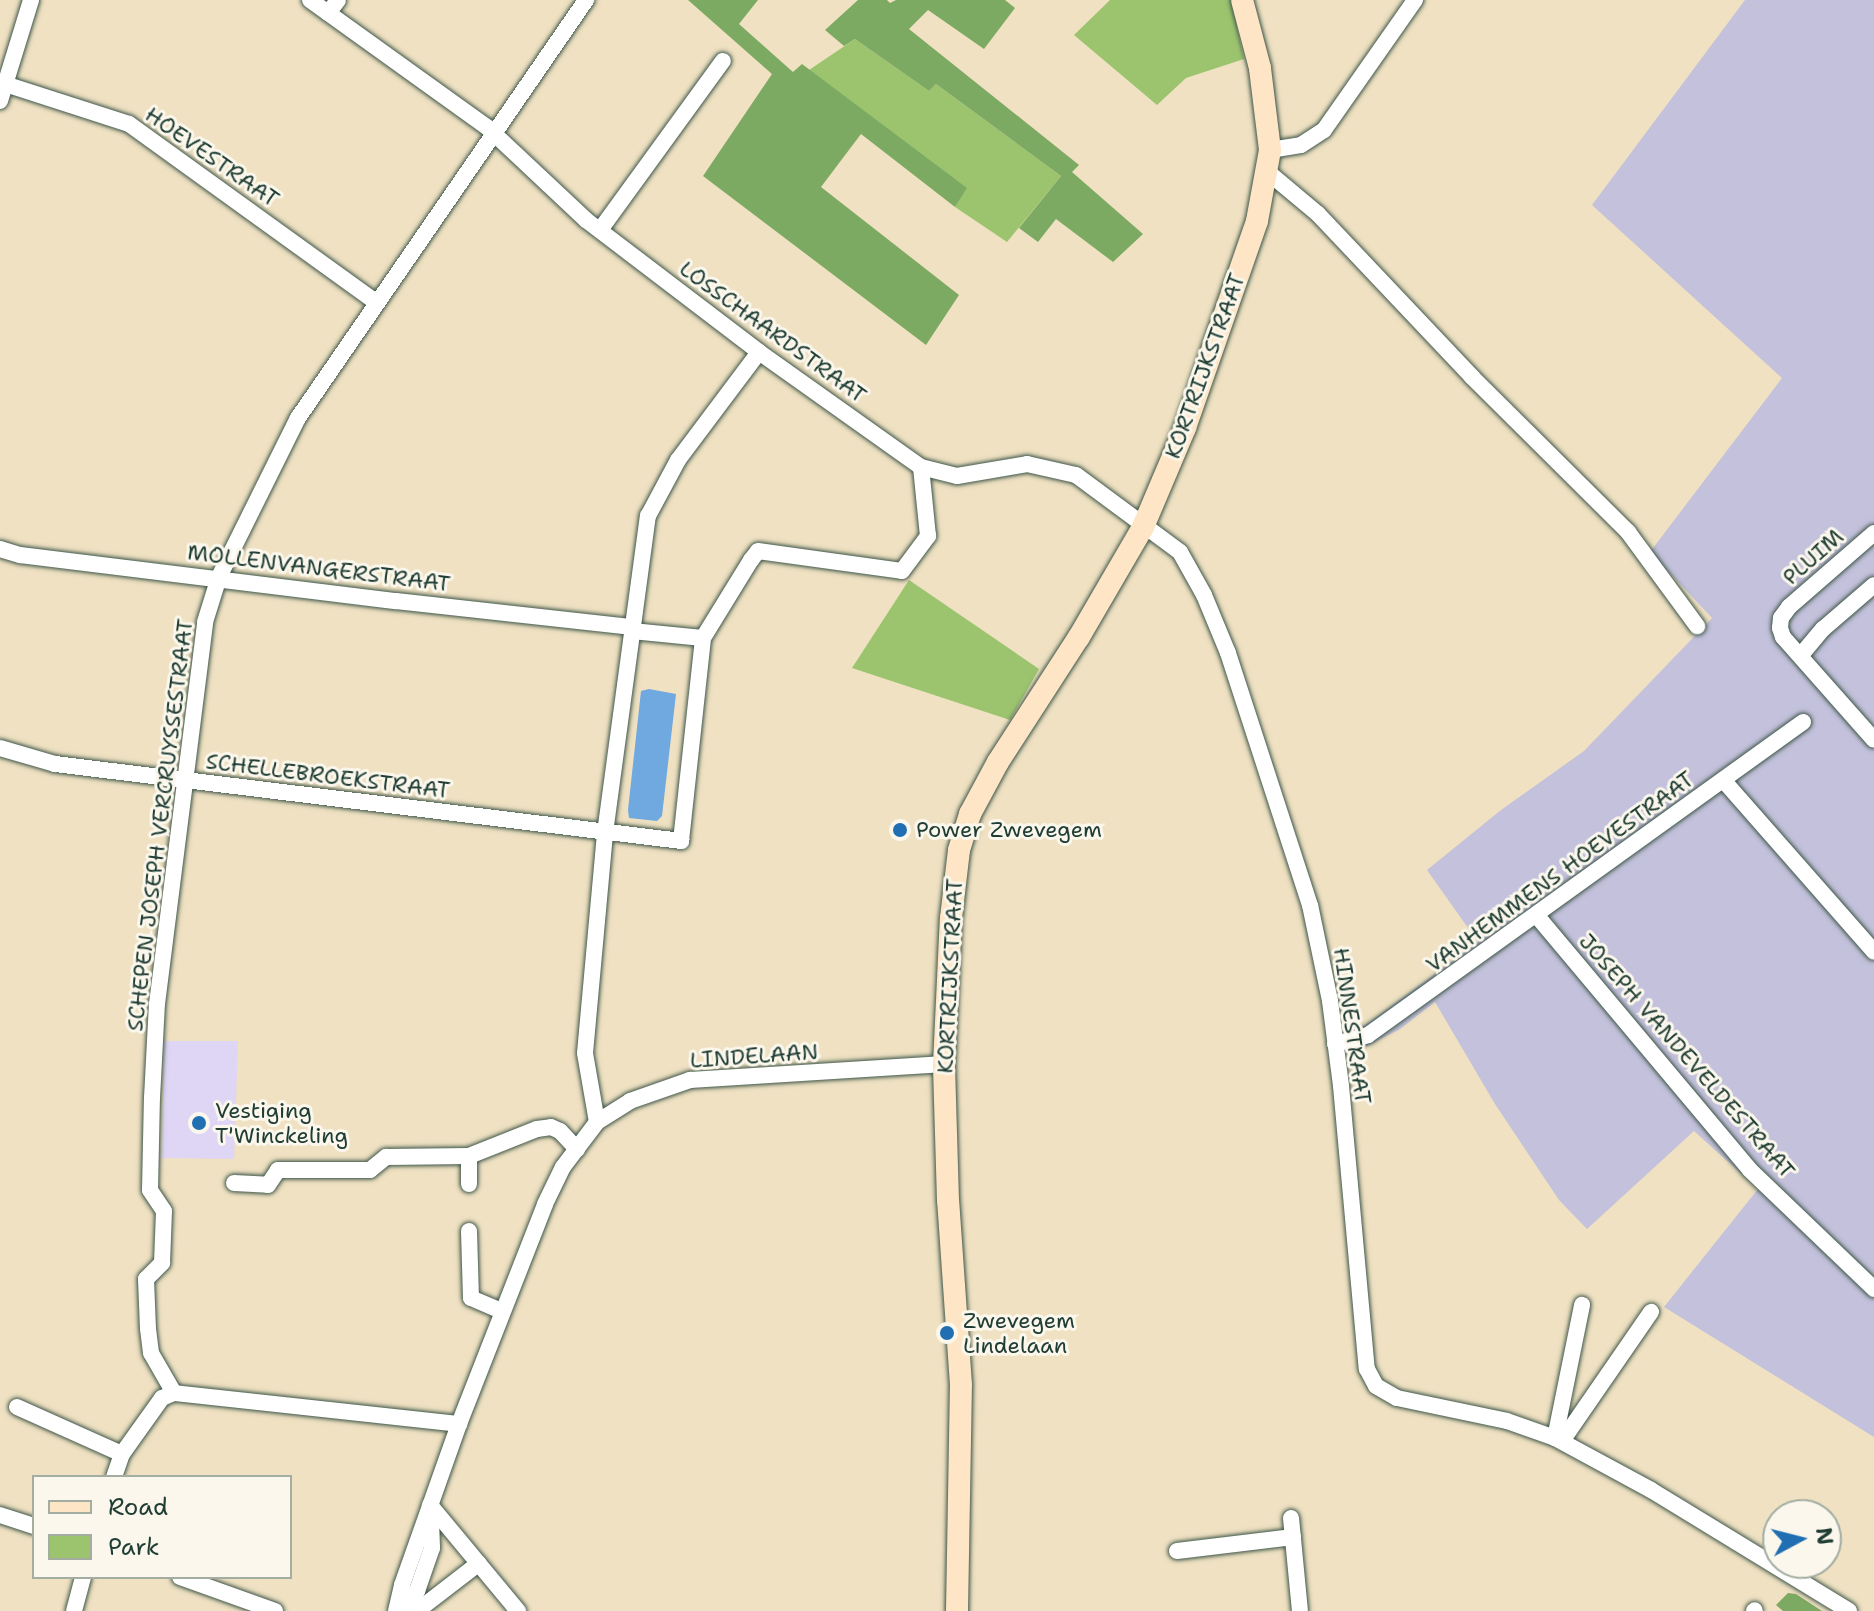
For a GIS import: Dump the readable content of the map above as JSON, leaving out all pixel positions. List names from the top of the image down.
{
  "streets": {
    "main road": ["KORTRIJKSTRAAT"],
    "street": [
      "HOEVESTRAAT",
      "LOSSCHAARDSTRAAT",
      "PLUIM",
      "MOLLENVANGERSTRAAT",
      "SCHELLEBROEKSTRAAT",
      "SCHEPEN JOSEPH VERCRUYSSESTRAAT",
      "VANHEMMENS HOEVESTRAAT",
      "HINNESTRAAT",
      "LINDELAAN",
      "JOSEPH VANDEVELDESTRAAT"
    ]
  },
  "crossings": [
    ["HOEVESTRAAT", "SCHEPEN JOSEPH VERCRUYSSESTRAAT"],
    ["LOSSCHAARDSTRAAT", "KORTRIJKSTRAAT"],
    ["LOSSCHAARDSTRAAT", "SCHEPEN JOSEPH VERCRUYSSESTRAAT"],
    ["LOSSCHAARDSTRAAT", "HINNESTRAAT"],
    ["KORTRIJKSTRAAT", "HINNESTRAAT"],
    ["KORTRIJKSTRAAT", "LINDELAAN"],
    ["MOLLENVANGERSTRAAT", "SCHELLEBROEKSTRAAT"],
    ["MOLLENVANGERSTRAAT", "SCHEPEN JOSEPH VERCRUYSSESTRAAT"],
    ["SCHELLEBROEKSTRAAT", "SCHEPEN JOSEPH VERCRUYSSESTRAAT"],
    ["VANHEMMENS HOEVESTRAAT", "HINNESTRAAT"],
    ["VANHEMMENS HOEVESTRAAT", "JOSEPH VANDEVELDESTRAAT"]
  ],
  "places": ["Power Zwevegem", "Vestiging T'Winckeling", "Zwevegem Lindelaan"],
  "legend": ["Road", "Park"],
  "north": "right"
}
